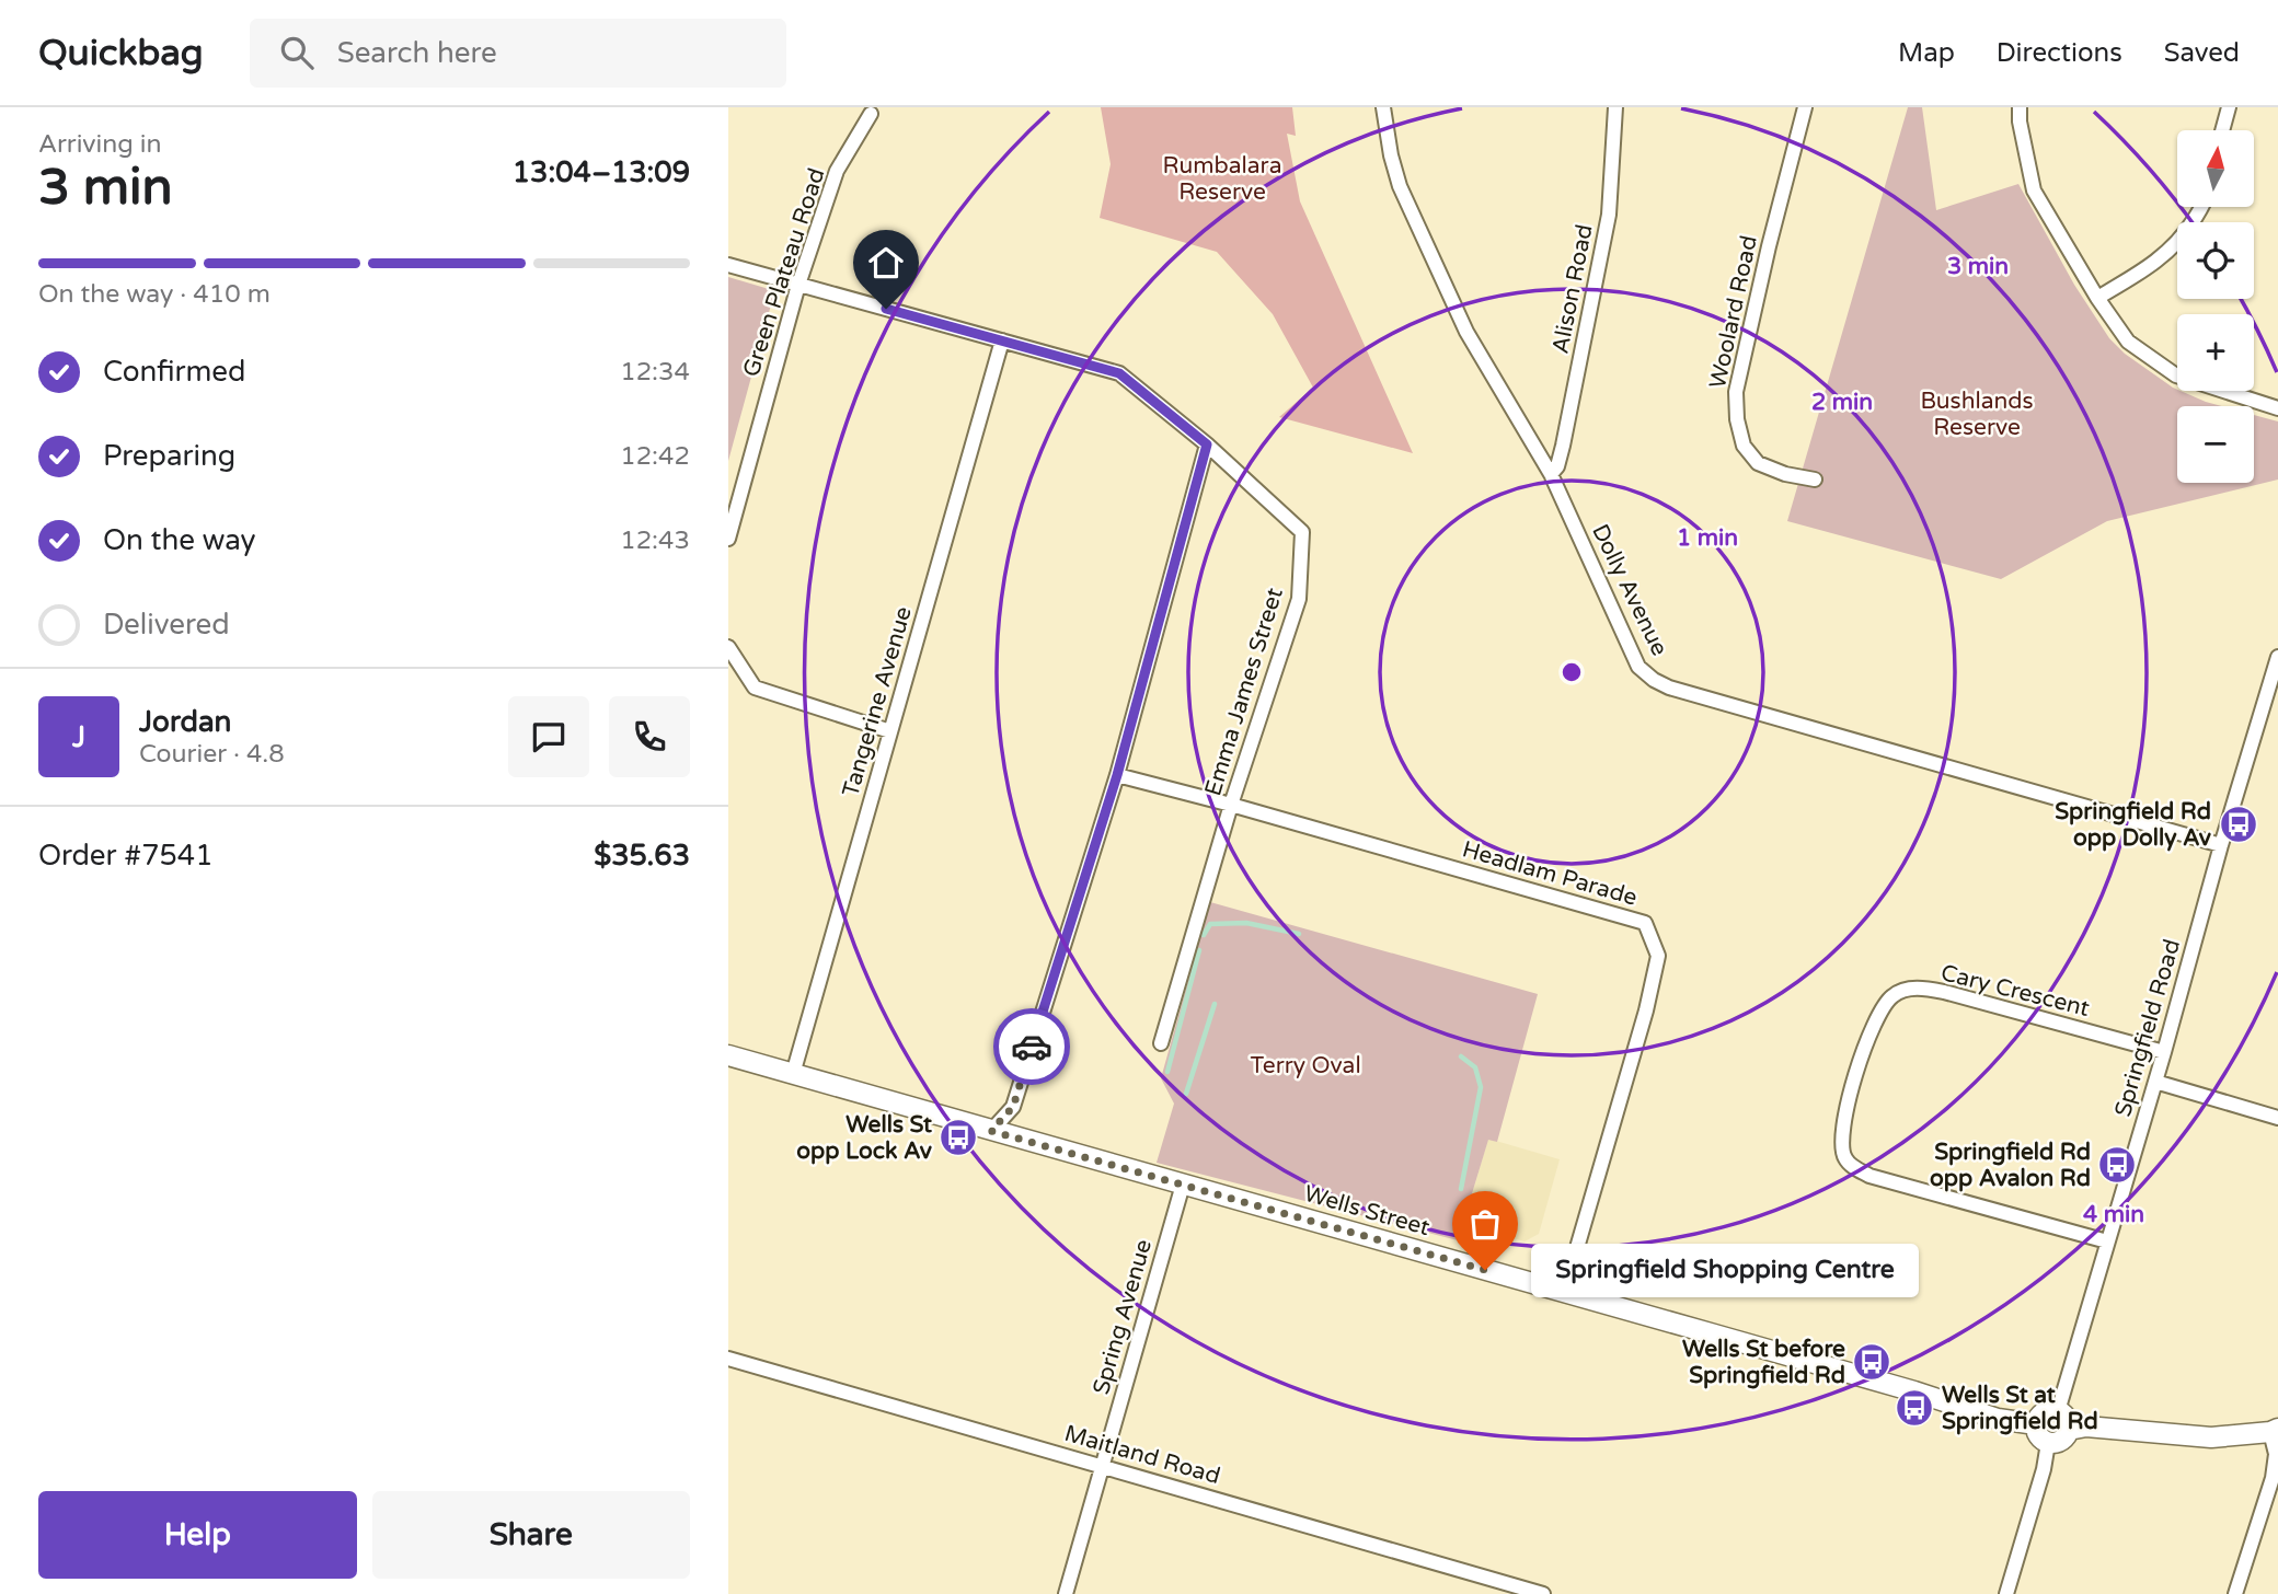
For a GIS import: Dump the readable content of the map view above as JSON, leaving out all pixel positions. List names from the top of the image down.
{
  "streets": {
    "street": [
      "Green Plateau Road",
      "Alison Road",
      "Woolard Road",
      "Dolly Avenue",
      "Emma James Street",
      "Tangerine Avenue",
      "Headlam Parade",
      "Cary Crescent",
      "Springfield Road",
      "Wells Street",
      "Spring Avenue",
      "Maitland Road"
    ]
  },
  "crossings": [
    ["Green Plateau Road", "Emma James Street"],
    ["Alison Road", "Dolly Avenue"],
    ["Dolly Avenue", "Springfield Road"],
    ["Emma James Street", "Tangerine Avenue"],
    ["Emma James Street", "Headlam Parade"],
    ["Tangerine Avenue", "Wells Street"],
    ["Headlam Parade", "Wells Street"],
    ["Cary Crescent", "Springfield Road"],
    ["Springfield Road", "Wells Street"],
    ["Wells Street", "Spring Avenue"],
    ["Spring Avenue", "Maitland Road"]
  ],
  "parks": ["Rumbalara Reserve", "Bushlands Reserve", "Terry Oval"],
  "places": {
    "bus stop": [
      "Springfield Rd opp Dolly Av",
      "Wells St opp Lock Av",
      "Springfield Rd opp Avalon Rd",
      "Wells St before Springfield Rd",
      "Wells St at Springfield Rd"
    ],
    "other": ["Springfield Shopping Centre"]
  },
  "north": "top",
  "page": {
    "header": "Quickbag",
    "search": "Search here",
    "nav": ["Map", "Directions", "Saved"],
    "heading": ["3 min", "Arriving in", "13:04–13:09"],
    "panel": [
      "Jordan",
      "Courier · 4.8",
      "Order #7541",
      "$35.63"
    ],
    "map_buttons": ["+", "−"],
    "bar": "On the way · 410 m",
    "list": [
      ["Confirmed", "12:34"],
      ["Preparing", "12:42"],
      ["On the way", "12:43"],
      "Delivered"
    ],
    "round": "J",
    "bubble": "Springfield Shopping Centre",
    "buttons": ["Help", "Share"]
  },
  "rings": [
    "3 min",
    "2 min",
    "1 min",
    "4 min"
  ]
}
